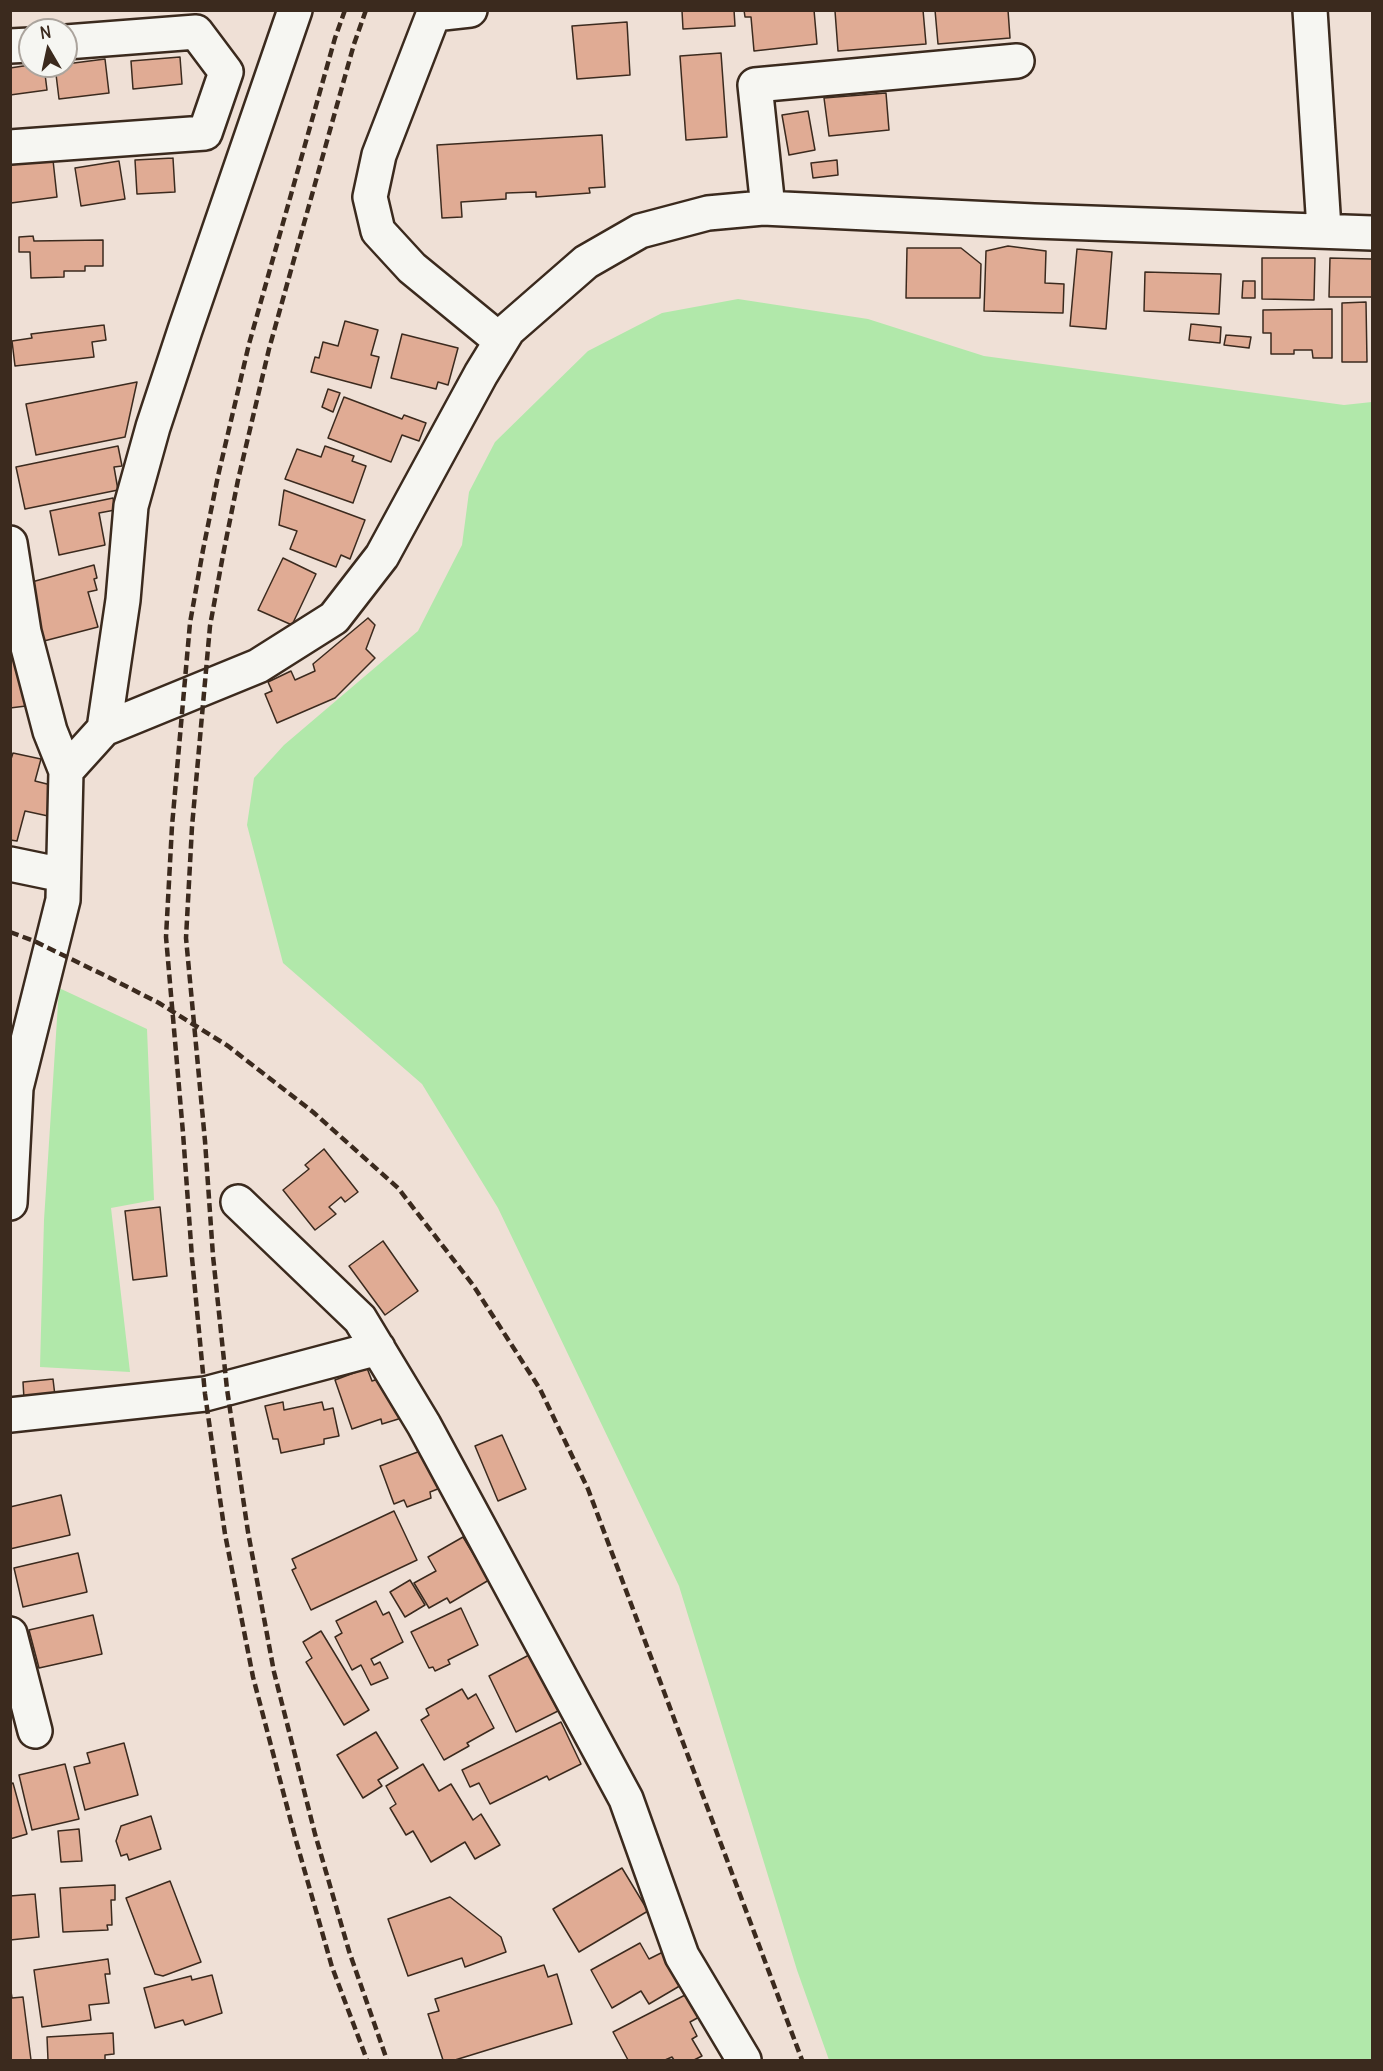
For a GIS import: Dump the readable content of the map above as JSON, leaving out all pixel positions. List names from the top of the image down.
{
  "north": "top"
}
